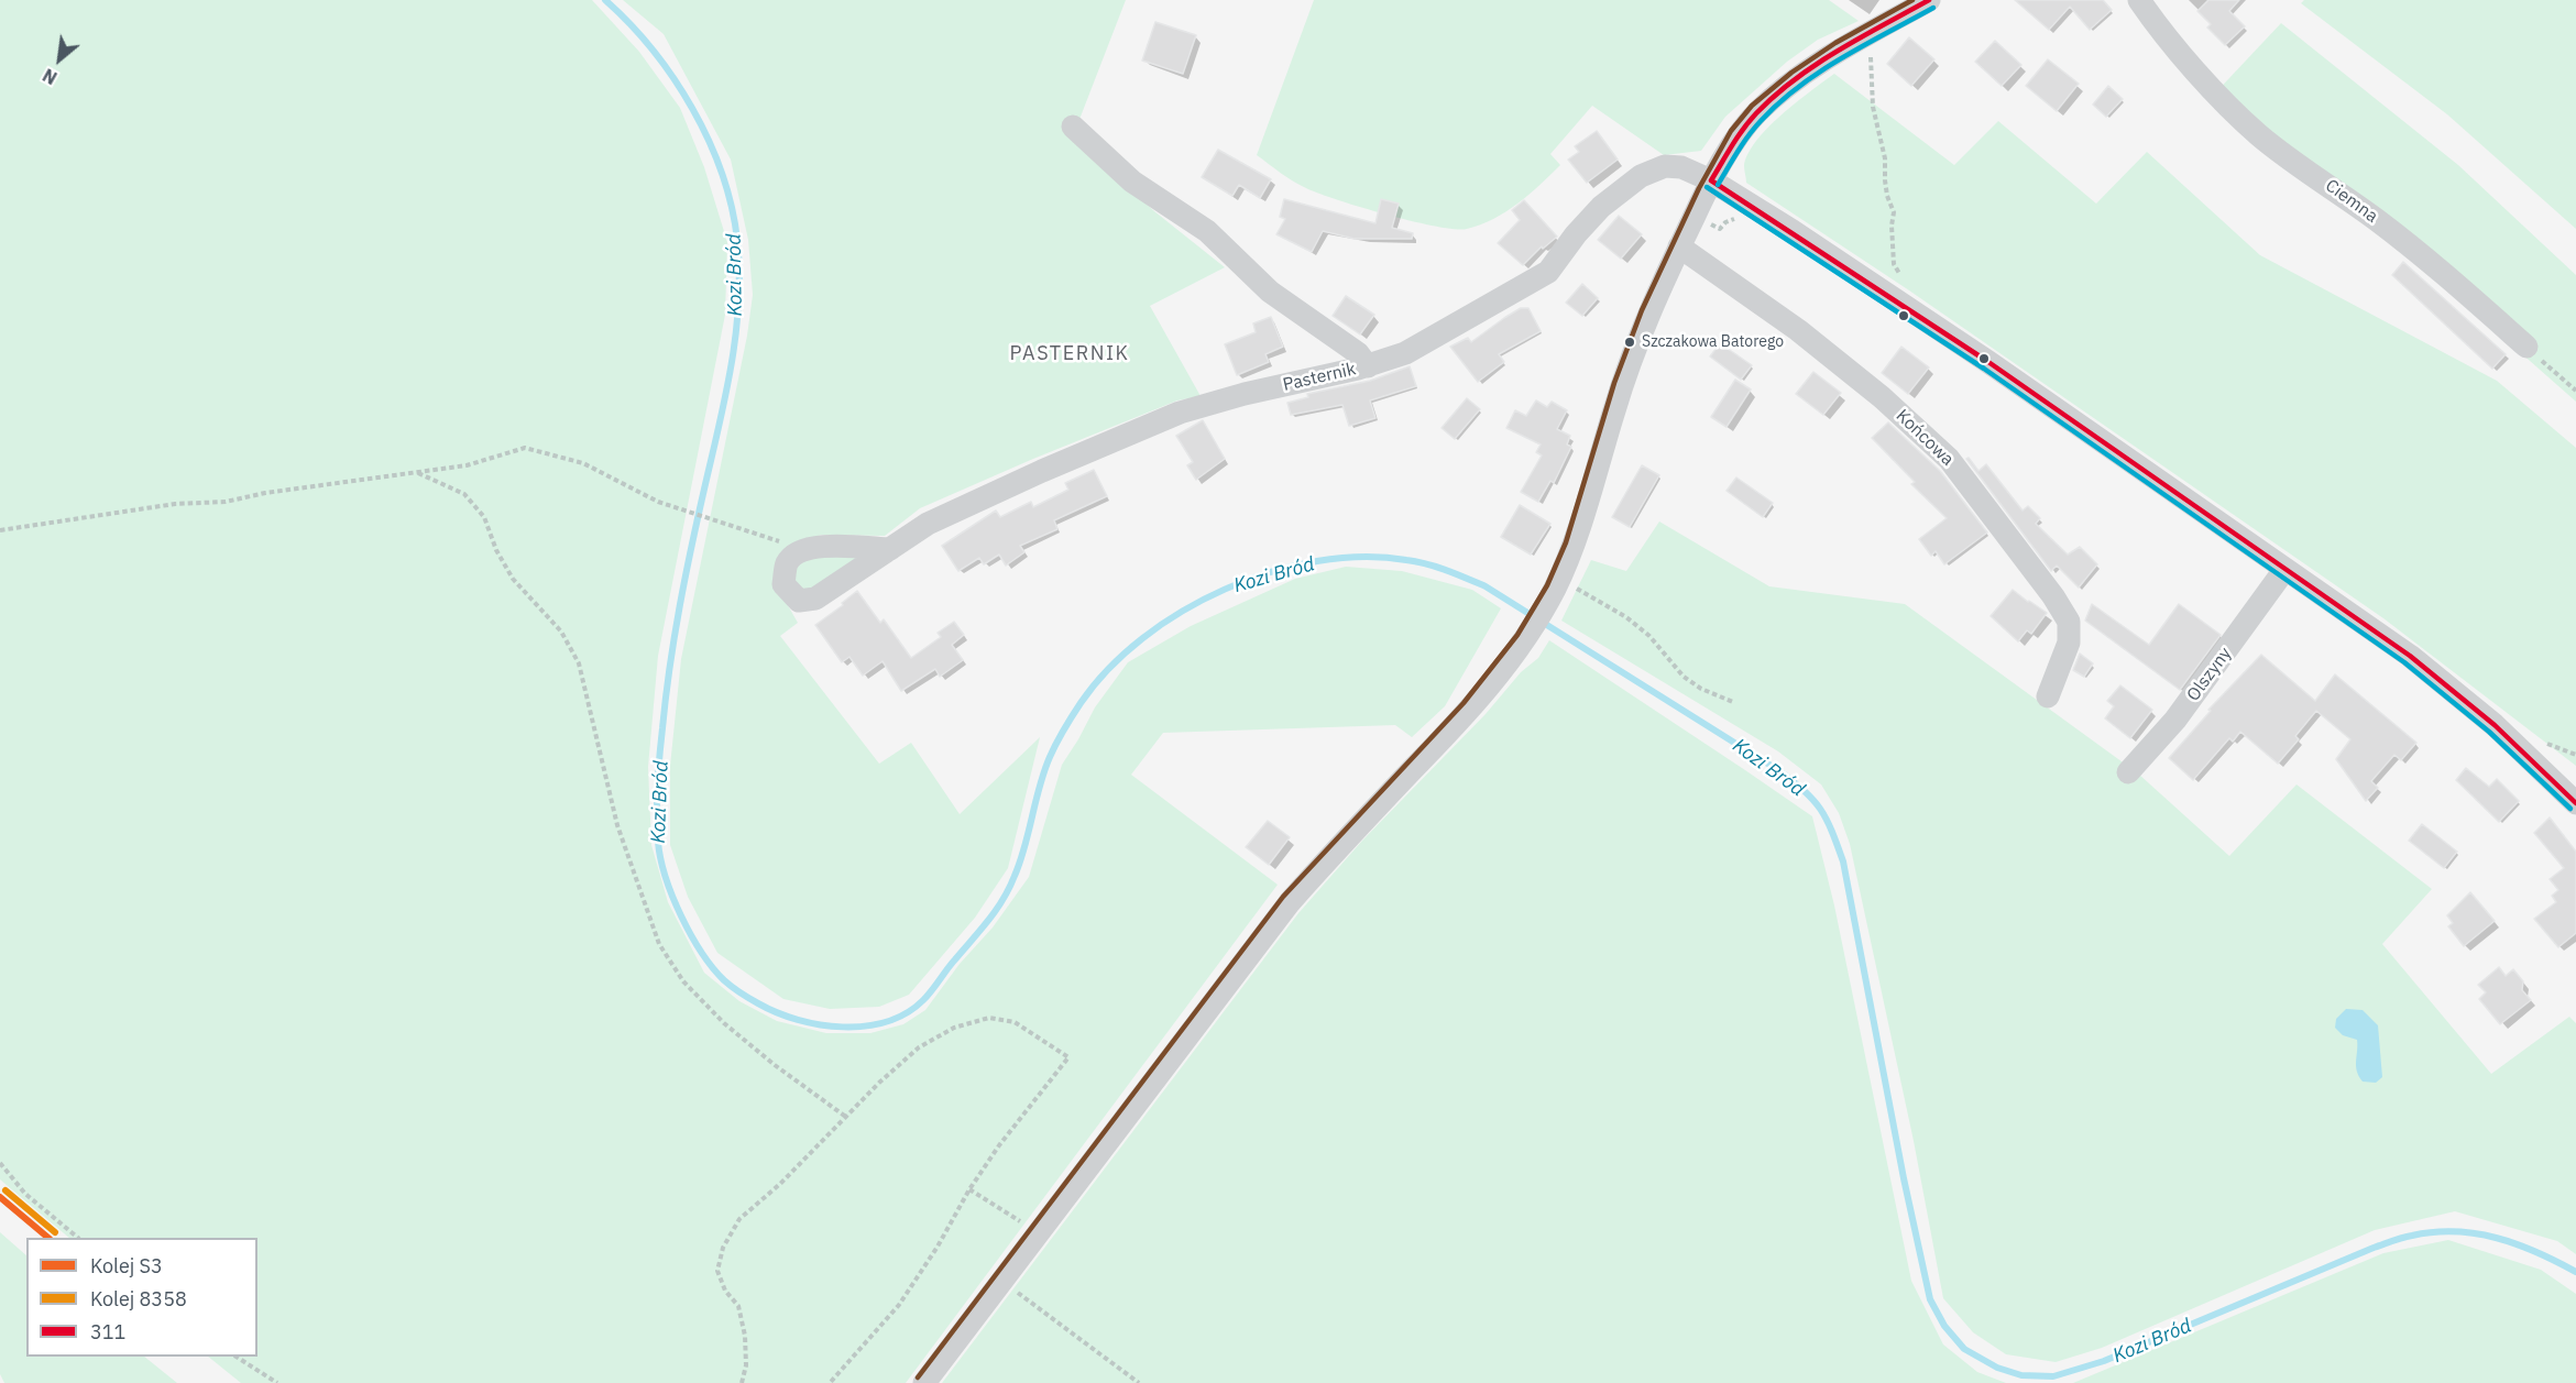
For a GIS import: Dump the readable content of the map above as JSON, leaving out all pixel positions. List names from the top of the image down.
{
  "streets": {
    "street": [
      "Ciemna",
      "Pasternik",
      "Końcowa",
      "Olszyny"
    ]
  },
  "crossings": [
    ["Pasternik", "Olszyny"]
  ],
  "districts": ["PASTERNIK"],
  "water": ["Kozi Bród"],
  "places": ["Szczakowa Batorego"],
  "lines": ["transit line 311", "rail line 8358", "rail line S3"],
  "legend": ["Kolej S3", "Kolej 8358", "311"],
  "north": "bottom left"
}
